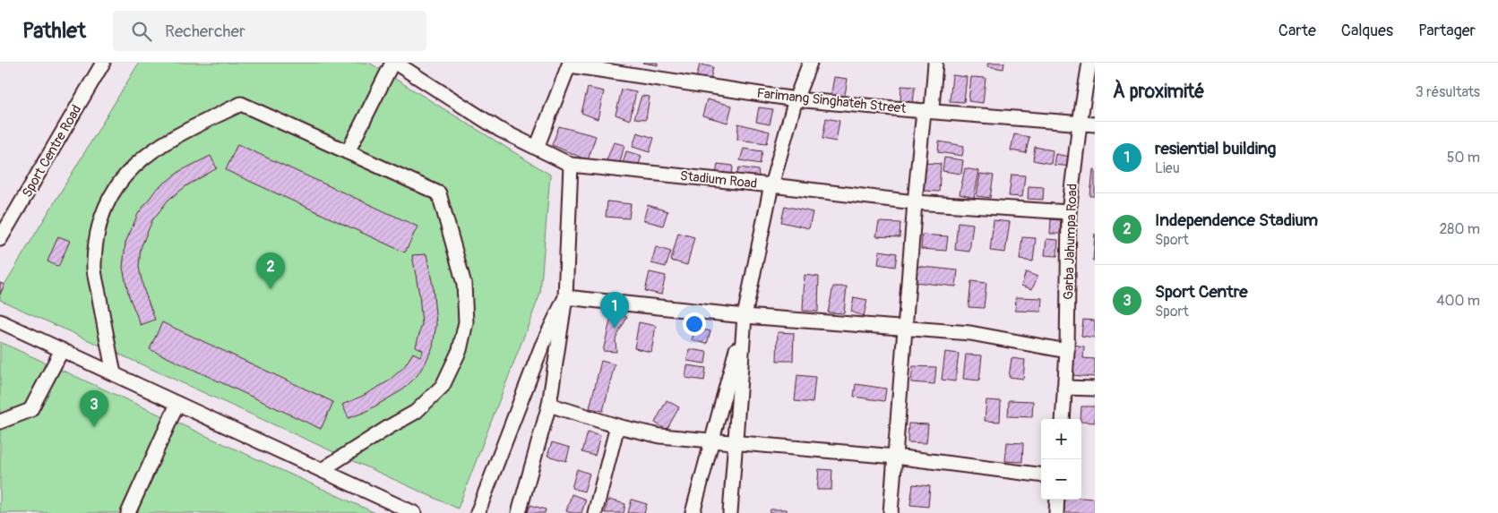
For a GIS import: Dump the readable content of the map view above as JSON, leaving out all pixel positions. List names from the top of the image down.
{
  "streets": {
    "street": [
      "Farimang Singhateh Street",
      "Sport Centre Road",
      "Stadium Road",
      "Garba Jahumpa Road"
    ]
  },
  "crossings": [
    ["Farimang Singhateh Street", "Garba Jahumpa Road"],
    ["Stadium Road", "Garba Jahumpa Road"]
  ],
  "page": {
    "header": "Pathlet",
    "search": "Rechercher",
    "nav": ["Carte", "Calques", "Partager"],
    "heading": ["À proximité", "3 résultats"],
    "list": [
      {
        "mark": "1",
        "name": "resiential building",
        "note": "Lieu",
        "value": "50 m"
      },
      {
        "mark": "2",
        "name": "Independence Stadium",
        "note": "Sport",
        "value": "280 m"
      },
      {
        "mark": "3",
        "name": "Sport Centre",
        "note": "Sport",
        "value": "400 m"
      }
    ],
    "pins": ["2", "1", "3"],
    "map_buttons": ["+", "−"]
  }
}
